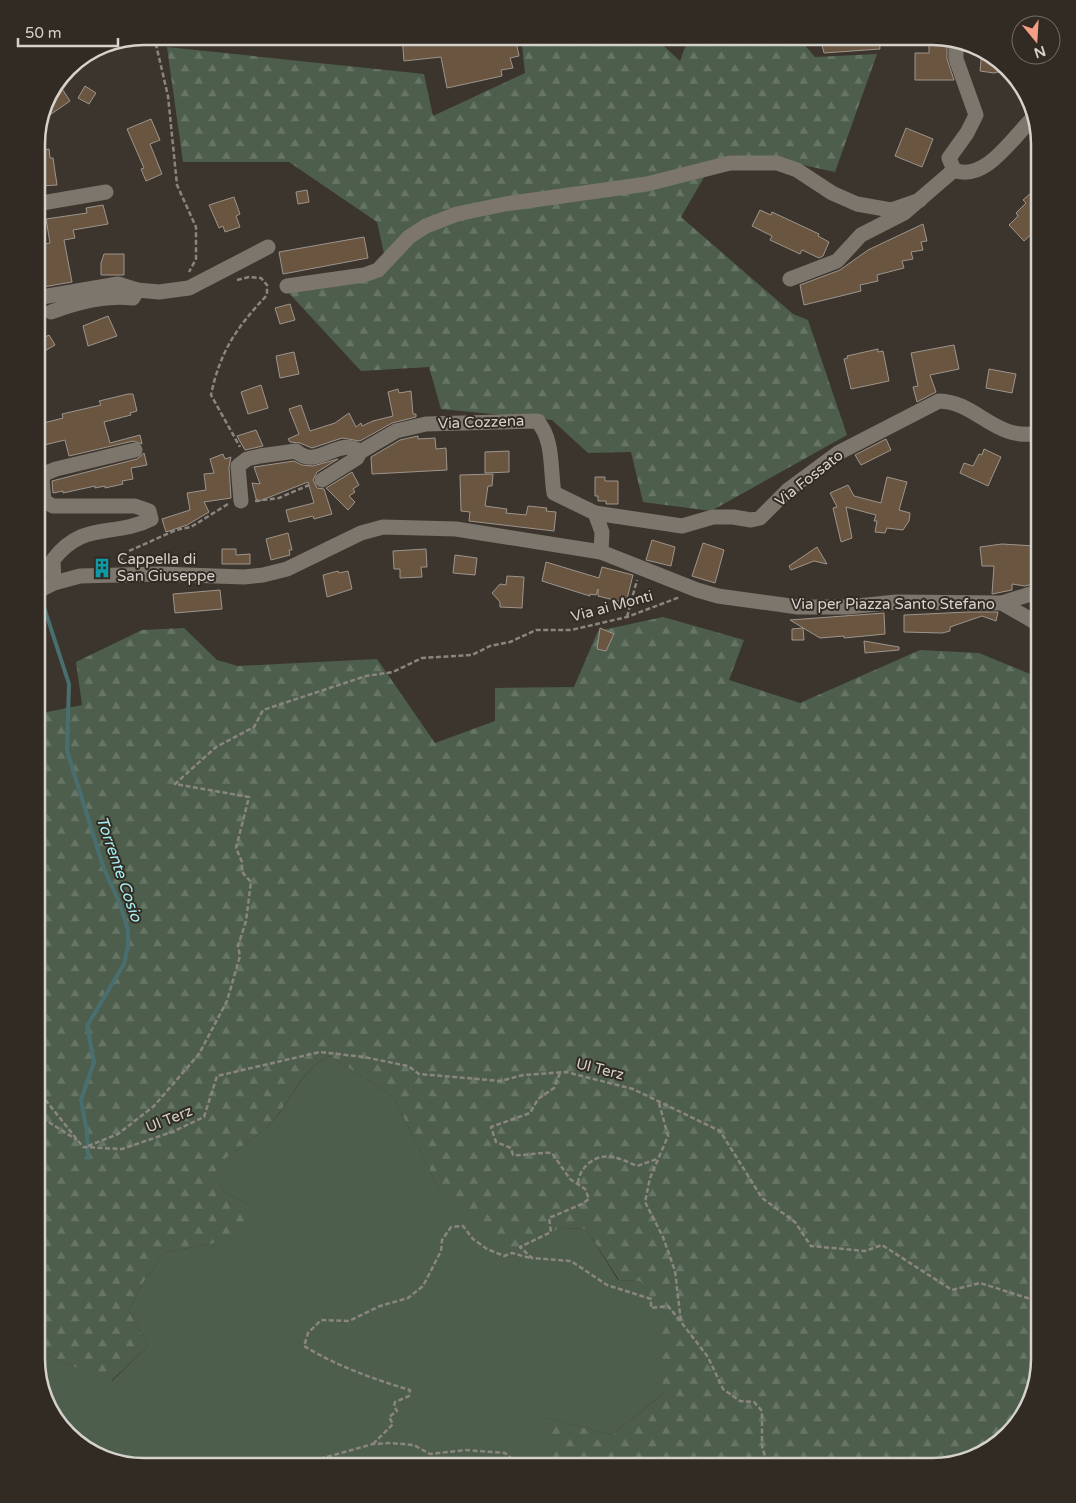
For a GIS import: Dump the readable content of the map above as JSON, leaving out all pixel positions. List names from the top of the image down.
{
  "streets": {
    "street": ["Via Cozzena", "Via Fossato", "Via per Piazza Santo Stefano"],
    "path": ["Via ai Monti", "Ul Terz"]
  },
  "crossings": [
    ["Via Cozzena", "Via Fossato"],
    ["Via ai Monti", "Ul Terz"]
  ],
  "water": ["Torrente Cosio"],
  "places": {
    "building": ["Cappella di San Giuseppe"]
  },
  "scale_bar": "50 m",
  "north": "bottom"
}
